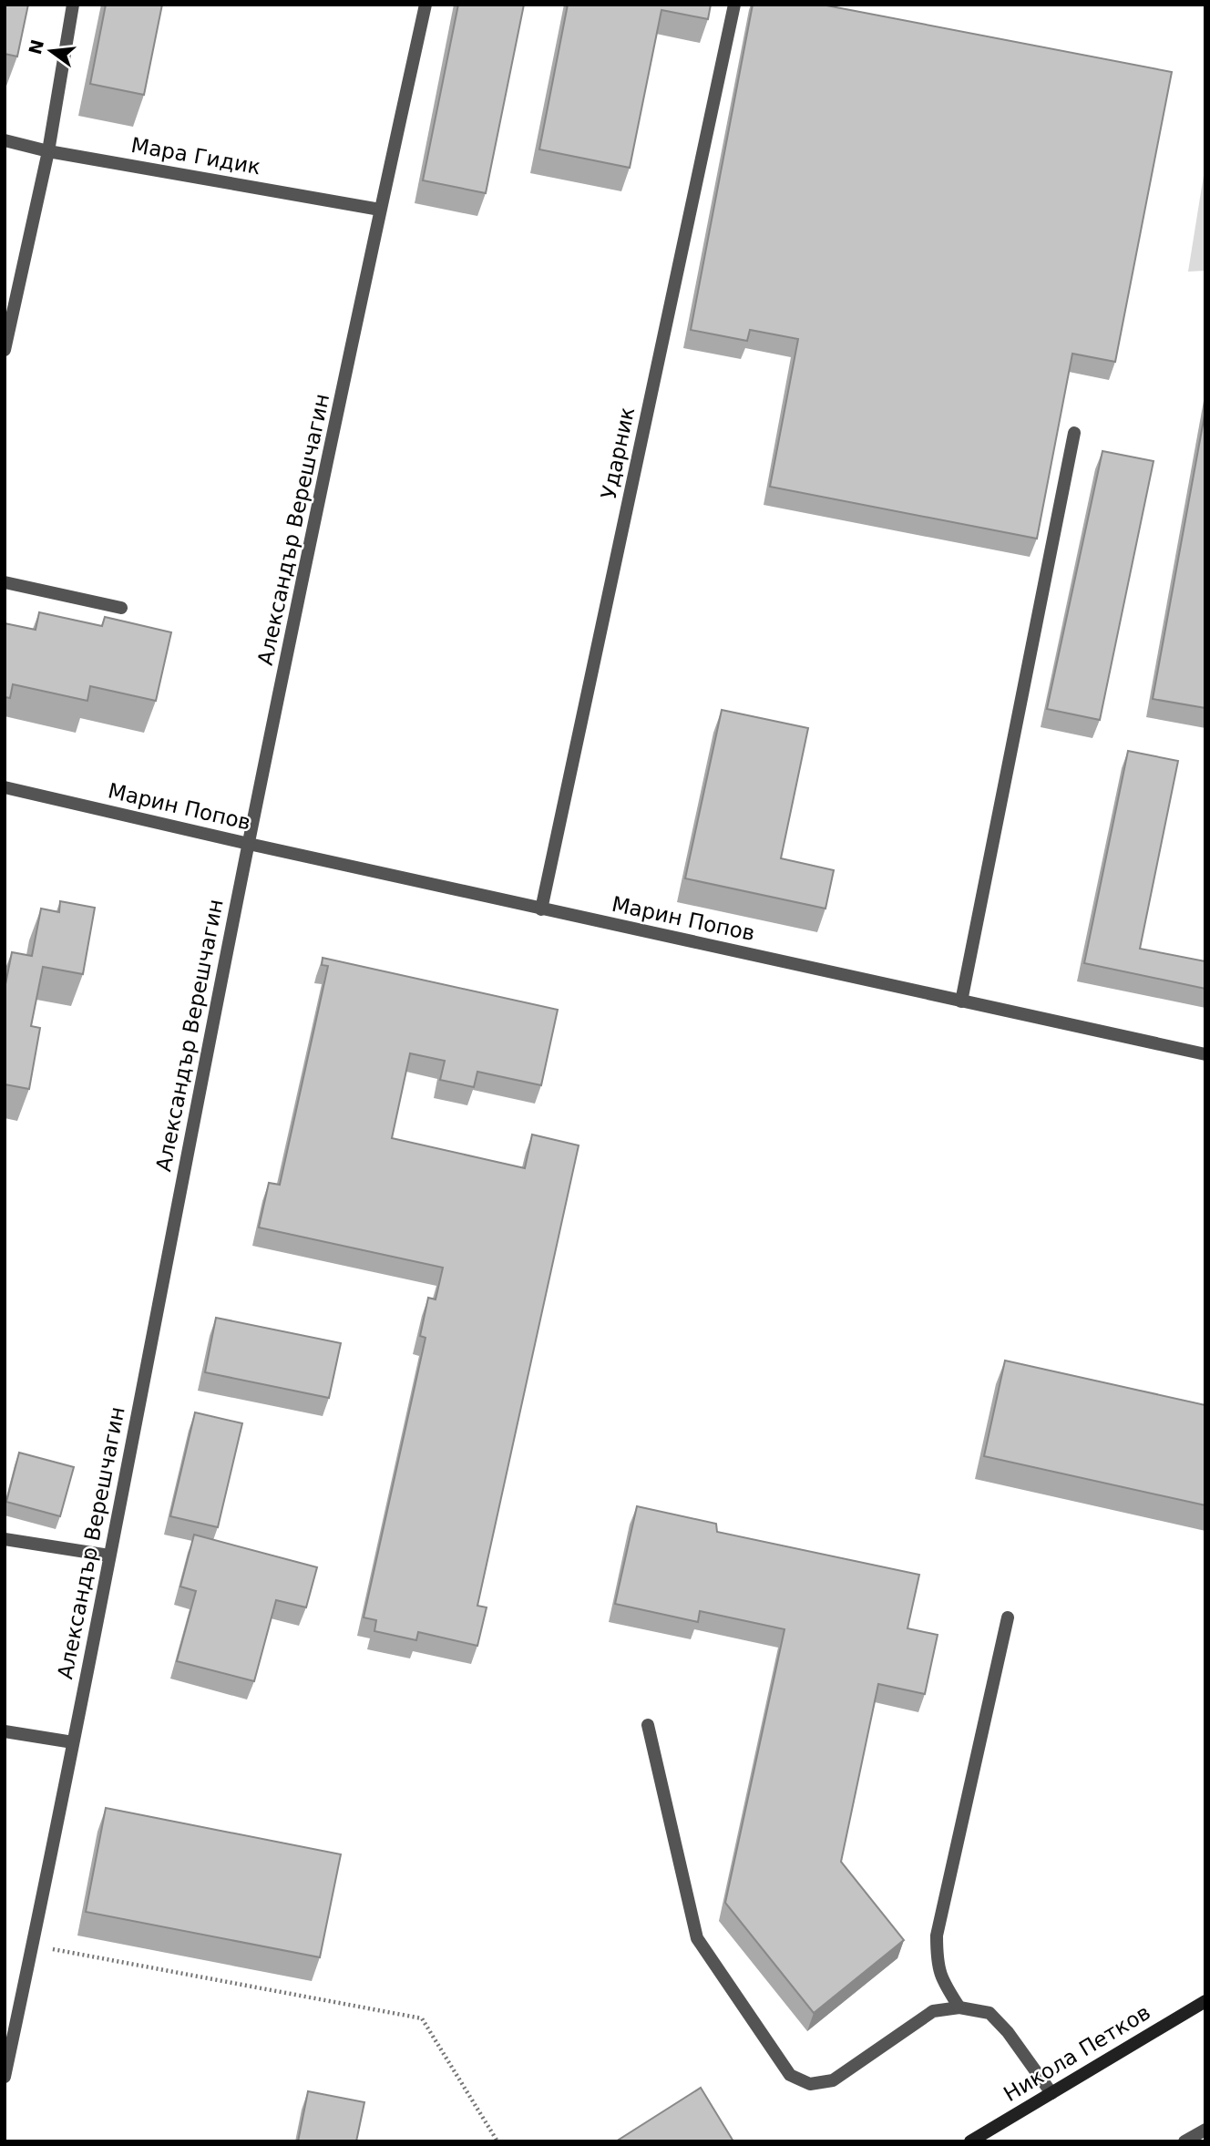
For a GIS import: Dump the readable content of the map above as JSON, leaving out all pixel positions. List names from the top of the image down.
{
  "streets": {
    "main road": ["Никола Петков"],
    "street": [
      "Мара Гидик",
      "Ударник",
      "Александър Верешчагин",
      "Марин Попов"
    ]
  },
  "crossings": [
    ["Мара Гидик", "Александър Верешчагин"],
    ["Ударник", "Марин Попов"],
    ["Александър Верешчагин", "Марин Попов"]
  ],
  "north": "left"
}
